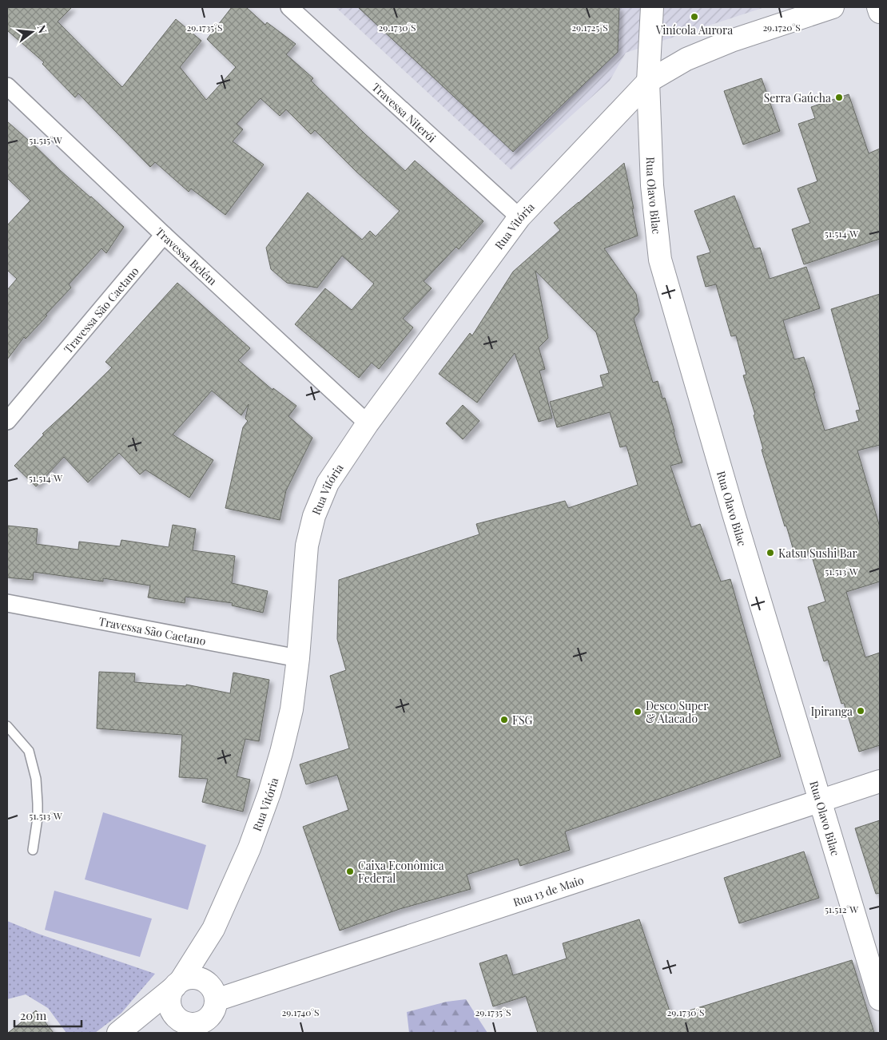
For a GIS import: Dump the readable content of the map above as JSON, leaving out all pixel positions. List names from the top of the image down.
{
  "streets": {
    "main road": ["Rua Olavo Bilac", "Rua Vitória", "Rua 13 de Maio"],
    "street": ["Travessa Niterói", "Travessa Belém", "Travessa São Caetano"]
  },
  "crossings": [
    ["Travessa Niterói", "Rua Vitória"],
    ["Rua Olavo Bilac", "Rua Vitória"],
    ["Rua Olavo Bilac", "Rua 13 de Maio"],
    ["Rua Vitória", "Travessa Belém"],
    ["Rua Vitória", "Travessa São Caetano"],
    ["Rua Vitória", "Rua 13 de Maio"],
    ["Travessa Belém", "Travessa São Caetano"]
  ],
  "places": [
    "Vinícola Aurora",
    "Serra Gaúcha",
    "Katsu Sushi Bar",
    "Ipiranga",
    "Desco Super & Atacado",
    "FSG",
    "Caixa Econômica Federal"
  ],
  "scale_bar": "20 m",
  "north": "right",
  "coordinates": [
    "29.1735°S",
    "29.1730°S",
    "29.1725°S",
    "29.1720°S",
    "51.515°W",
    "51.514°W",
    "51.513°W",
    "51.512°W",
    "29.1740°S"
  ]
}
